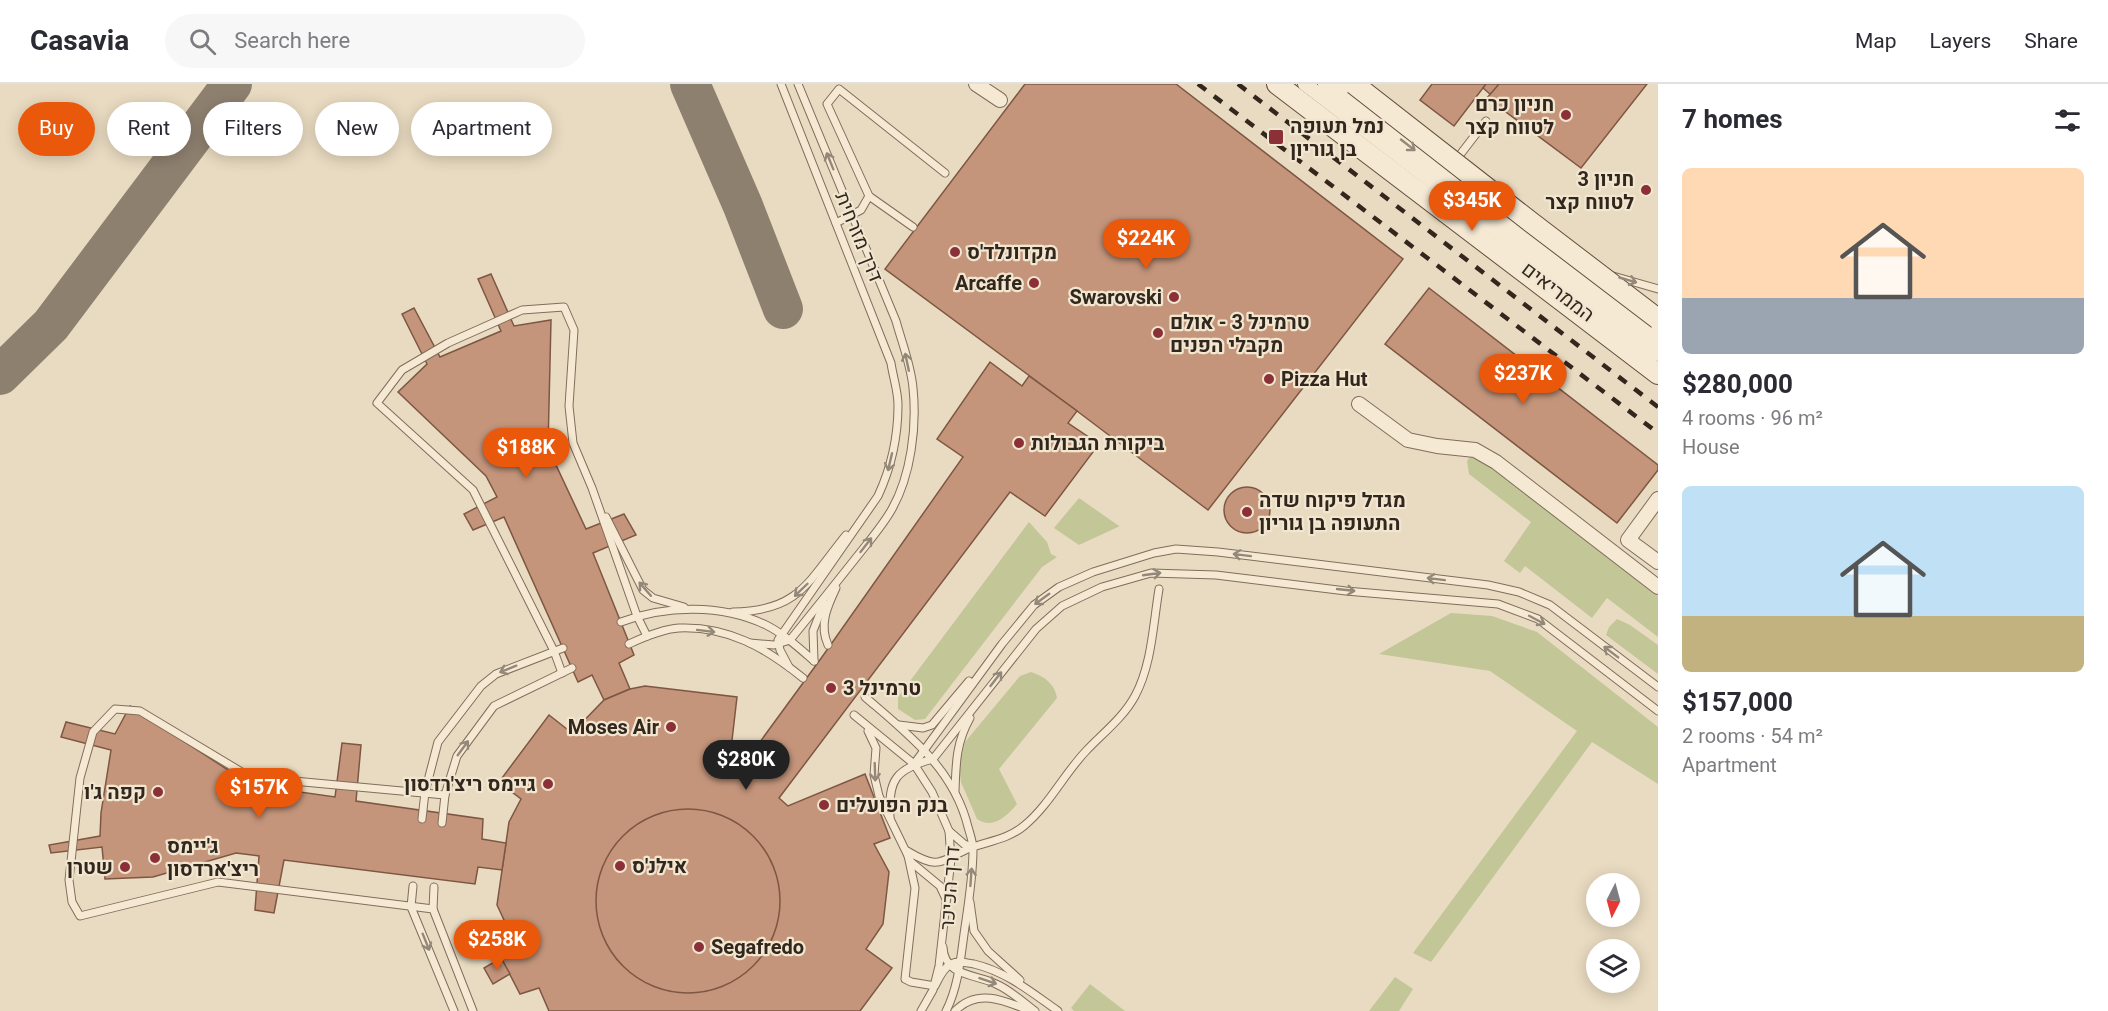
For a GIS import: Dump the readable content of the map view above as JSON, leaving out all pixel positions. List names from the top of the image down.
{
  "streets": {
    "street": ["הממריאים"],
    "lane": ["דרך מזרחית", "דרך הכיכר"]
  },
  "places": {
    "other": [
      "חניון כרם לטווח קצר",
      "חניון 3 לטווח קצר",
      "מקדונלד'ס",
      "Arcaffe",
      "Swarovski",
      "טרמינל 3 - אולם מקבלי הפנים",
      "Pizza Hut",
      "ביקורת הגבולות",
      "מגדל פיקוח שדה התעופה בן גוריון",
      "טרמינל 3",
      "Moses Air",
      "גיימס ריצ'רדסון",
      "קפה ג'ו",
      "בנק הפועלים",
      "ג'יימס ריצ'ארדסון",
      "אילנ'ס",
      "שטרן",
      "Segafredo"
    ],
    "transit": ["נמל תעופה בן גוריון"]
  },
  "north": "bottom",
  "page": {
    "header": "Casavia",
    "search": "Search here",
    "nav": ["Map", "Layers", "Share"],
    "heading": "7 homes",
    "chip": [
      "Buy",
      "Rent",
      "Filters",
      "New",
      "Apartment"
    ],
    "list": [
      {
        "name": "$280,000",
        "note": "4 rooms · 96 m² · House"
      },
      {
        "name": "$157,000",
        "note": "2 rooms · 54 m² · Apartment"
      }
    ],
    "price": [
      "$345K",
      "$224K",
      "$237K",
      "$188K",
      "$280K",
      "$157K",
      "$258K"
    ]
  }
}
